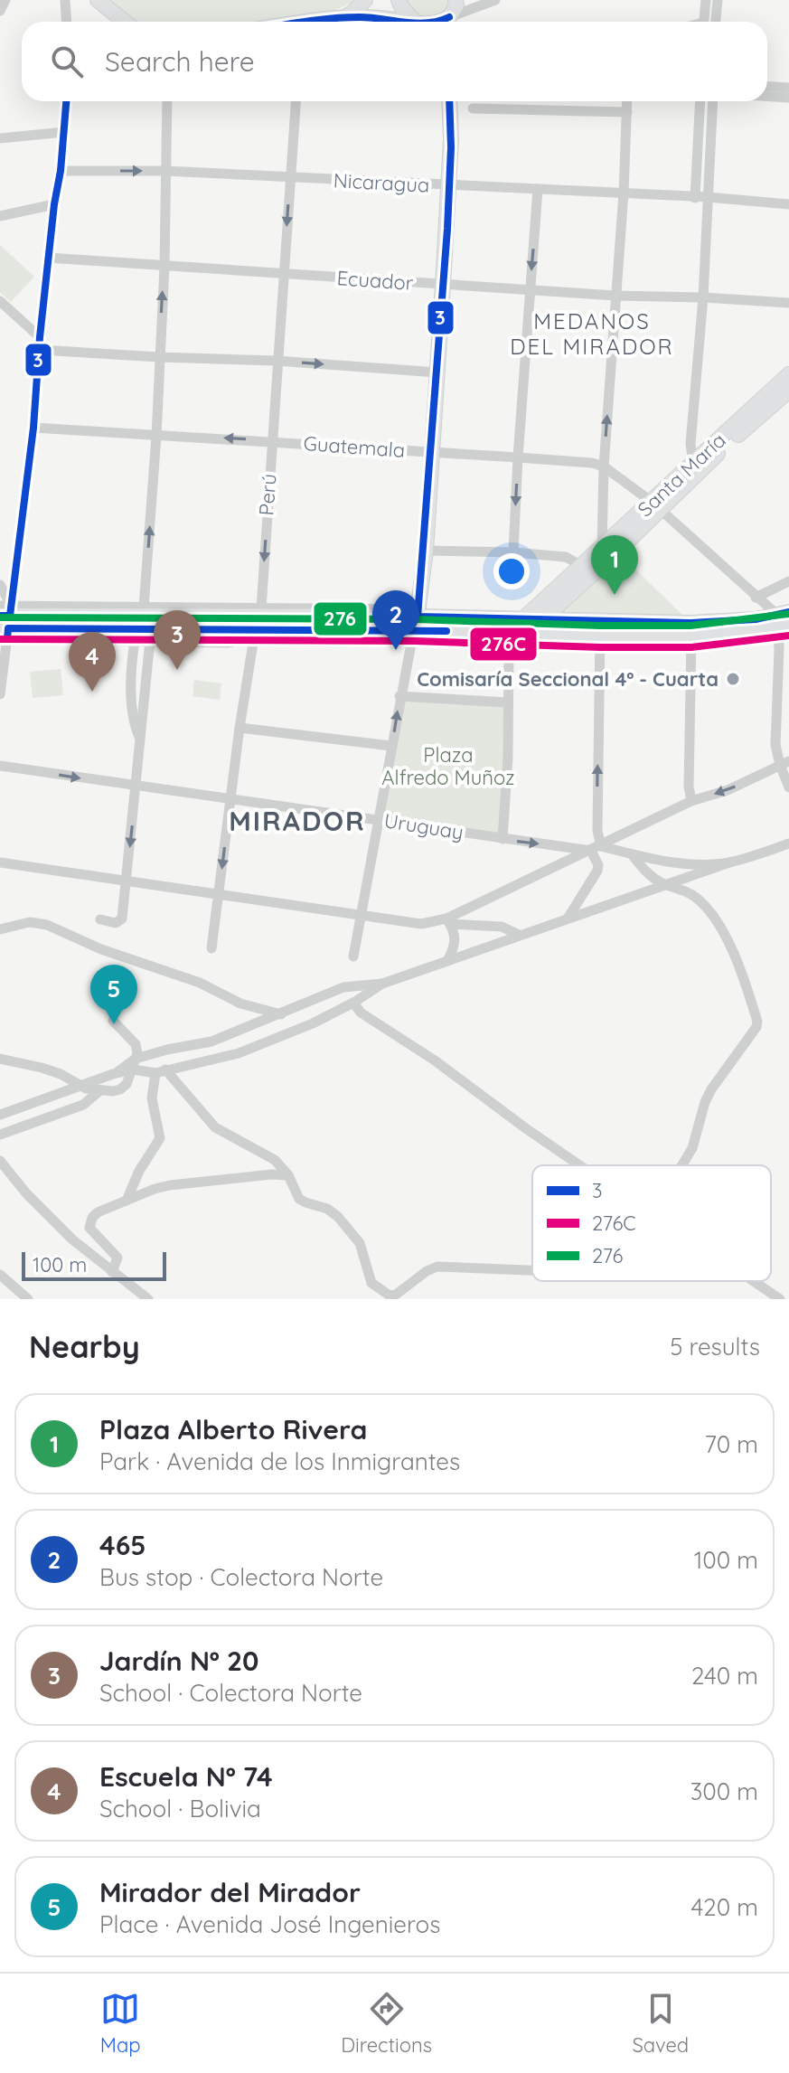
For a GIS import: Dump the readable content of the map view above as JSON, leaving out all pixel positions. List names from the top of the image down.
{
  "streets": {
    "street": [
      "Nicaragua",
      "Ecuador",
      "Guatemala",
      "Santa María",
      "Perú",
      "Uruguay"
    ]
  },
  "crossings": [
    ["Nicaragua", "Perú"],
    ["Ecuador", "Perú"],
    ["Guatemala", "Santa María"],
    ["Guatemala", "Perú"],
    ["Perú", "Uruguay"]
  ],
  "one_way": ["Perú"],
  "districts": ["MEDANOS DEL MIRADOR", "MIRADOR"],
  "parks": ["Plaza Alfredo Muñoz"],
  "places": ["Comisaría Seccional 4º - Cuarta"],
  "lines": ["transit line 3", "transit line 276", "transit line 276C"],
  "legend": ["3", "276C", "276"],
  "scale_bar": "100 m",
  "page": {
    "search": "Search here",
    "pins": [
      "1",
      "2",
      "3",
      "4",
      "5"
    ],
    "scale": "100 m",
    "heading": ["Nearby", "5 results"],
    "list": [
      {
        "mark": "1",
        "name": "Plaza Alberto Rivera",
        "note": "Park · Avenida de los Inmigrantes",
        "value": "70 m"
      },
      {
        "mark": "2",
        "name": "465",
        "note": "Bus stop · Colectora Norte",
        "value": "100 m"
      },
      {
        "mark": "3",
        "name": "Jardín Nº 20",
        "note": "School · Colectora Norte",
        "value": "240 m"
      },
      {
        "mark": "4",
        "name": "Escuela Nº 74",
        "note": "School · Bolivia",
        "value": "300 m"
      },
      {
        "mark": "5",
        "name": "Mirador del Mirador",
        "note": "Place · Avenida José Ingenieros",
        "value": "420 m"
      }
    ],
    "nav": ["Map", "Directions", "Saved"]
  }
}
